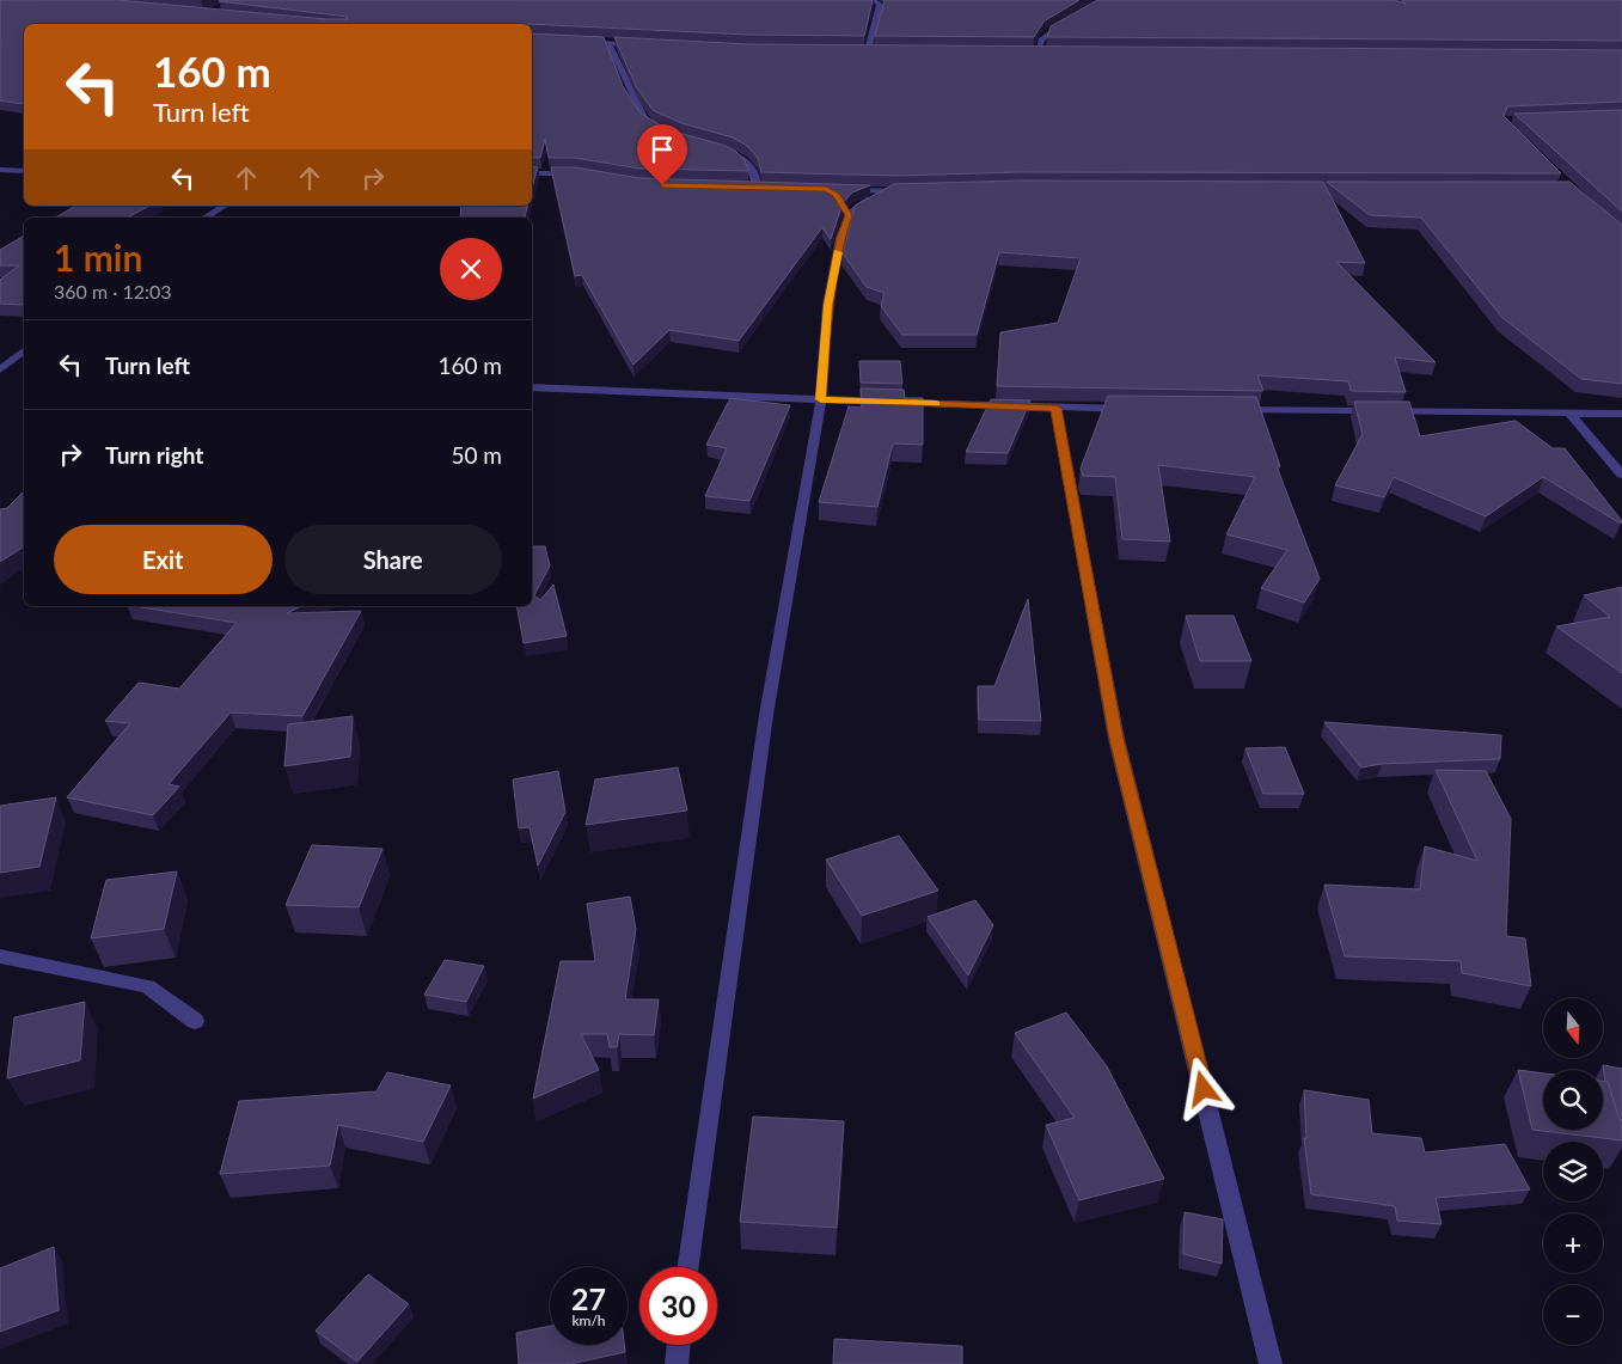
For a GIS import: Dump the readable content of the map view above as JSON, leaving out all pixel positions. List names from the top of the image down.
{
  "north": "bottom",
  "page": {
    "turn": ["160 m", "Turn left"],
    "heading": ["1 min", "360 m · 12:03"],
    "list": [
      {
        "name": "Turn left",
        "value": "160 m"
      },
      {
        "name": "Turn right",
        "value": "50 m"
      }
    ],
    "buttons": ["Exit", "Share"],
    "map_buttons": ["+", "−"],
    "speed": "27 km/h",
    "limit": "30"
  }
}
